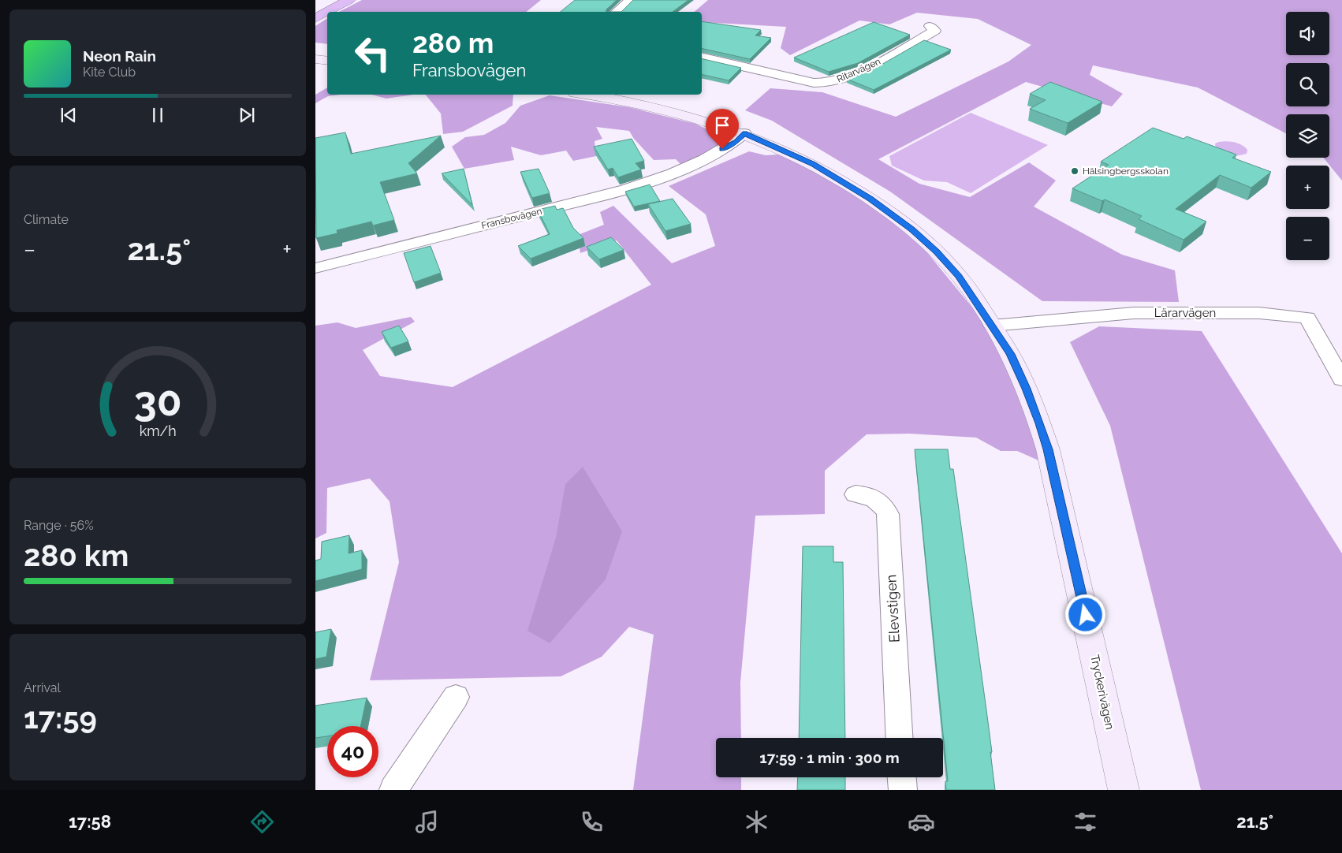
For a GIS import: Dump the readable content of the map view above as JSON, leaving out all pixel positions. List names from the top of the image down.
{
  "streets": {
    "street": [
      "Ritarvägen",
      "Fransbovägen",
      "Lärarvägen",
      "Elevstigen",
      "Tryckerivägen"
    ]
  },
  "crossings": [
    ["Fransbovägen", "Tryckerivägen"],
    ["Lärarvägen", "Tryckerivägen"]
  ],
  "places": ["Hälsingbergsskolan"],
  "page": {
    "map_buttons": ["+", "−"],
    "turn": ["280 m", "Fransbovägen"],
    "song": ["Neon Rain", "Kite Club"],
    "tile": [
      "Climate",
      ["Range · 56%", "280 km"],
      ["Arrival", "17:59"]
    ],
    "heat": ["−", "21.5°", "+"],
    "limit": "40",
    "trip": "17:59 · 1 min · 300 m",
    "tabs": ["17:58", "21.5°"],
    "gauge": ["30", "km/h"]
  }
}
